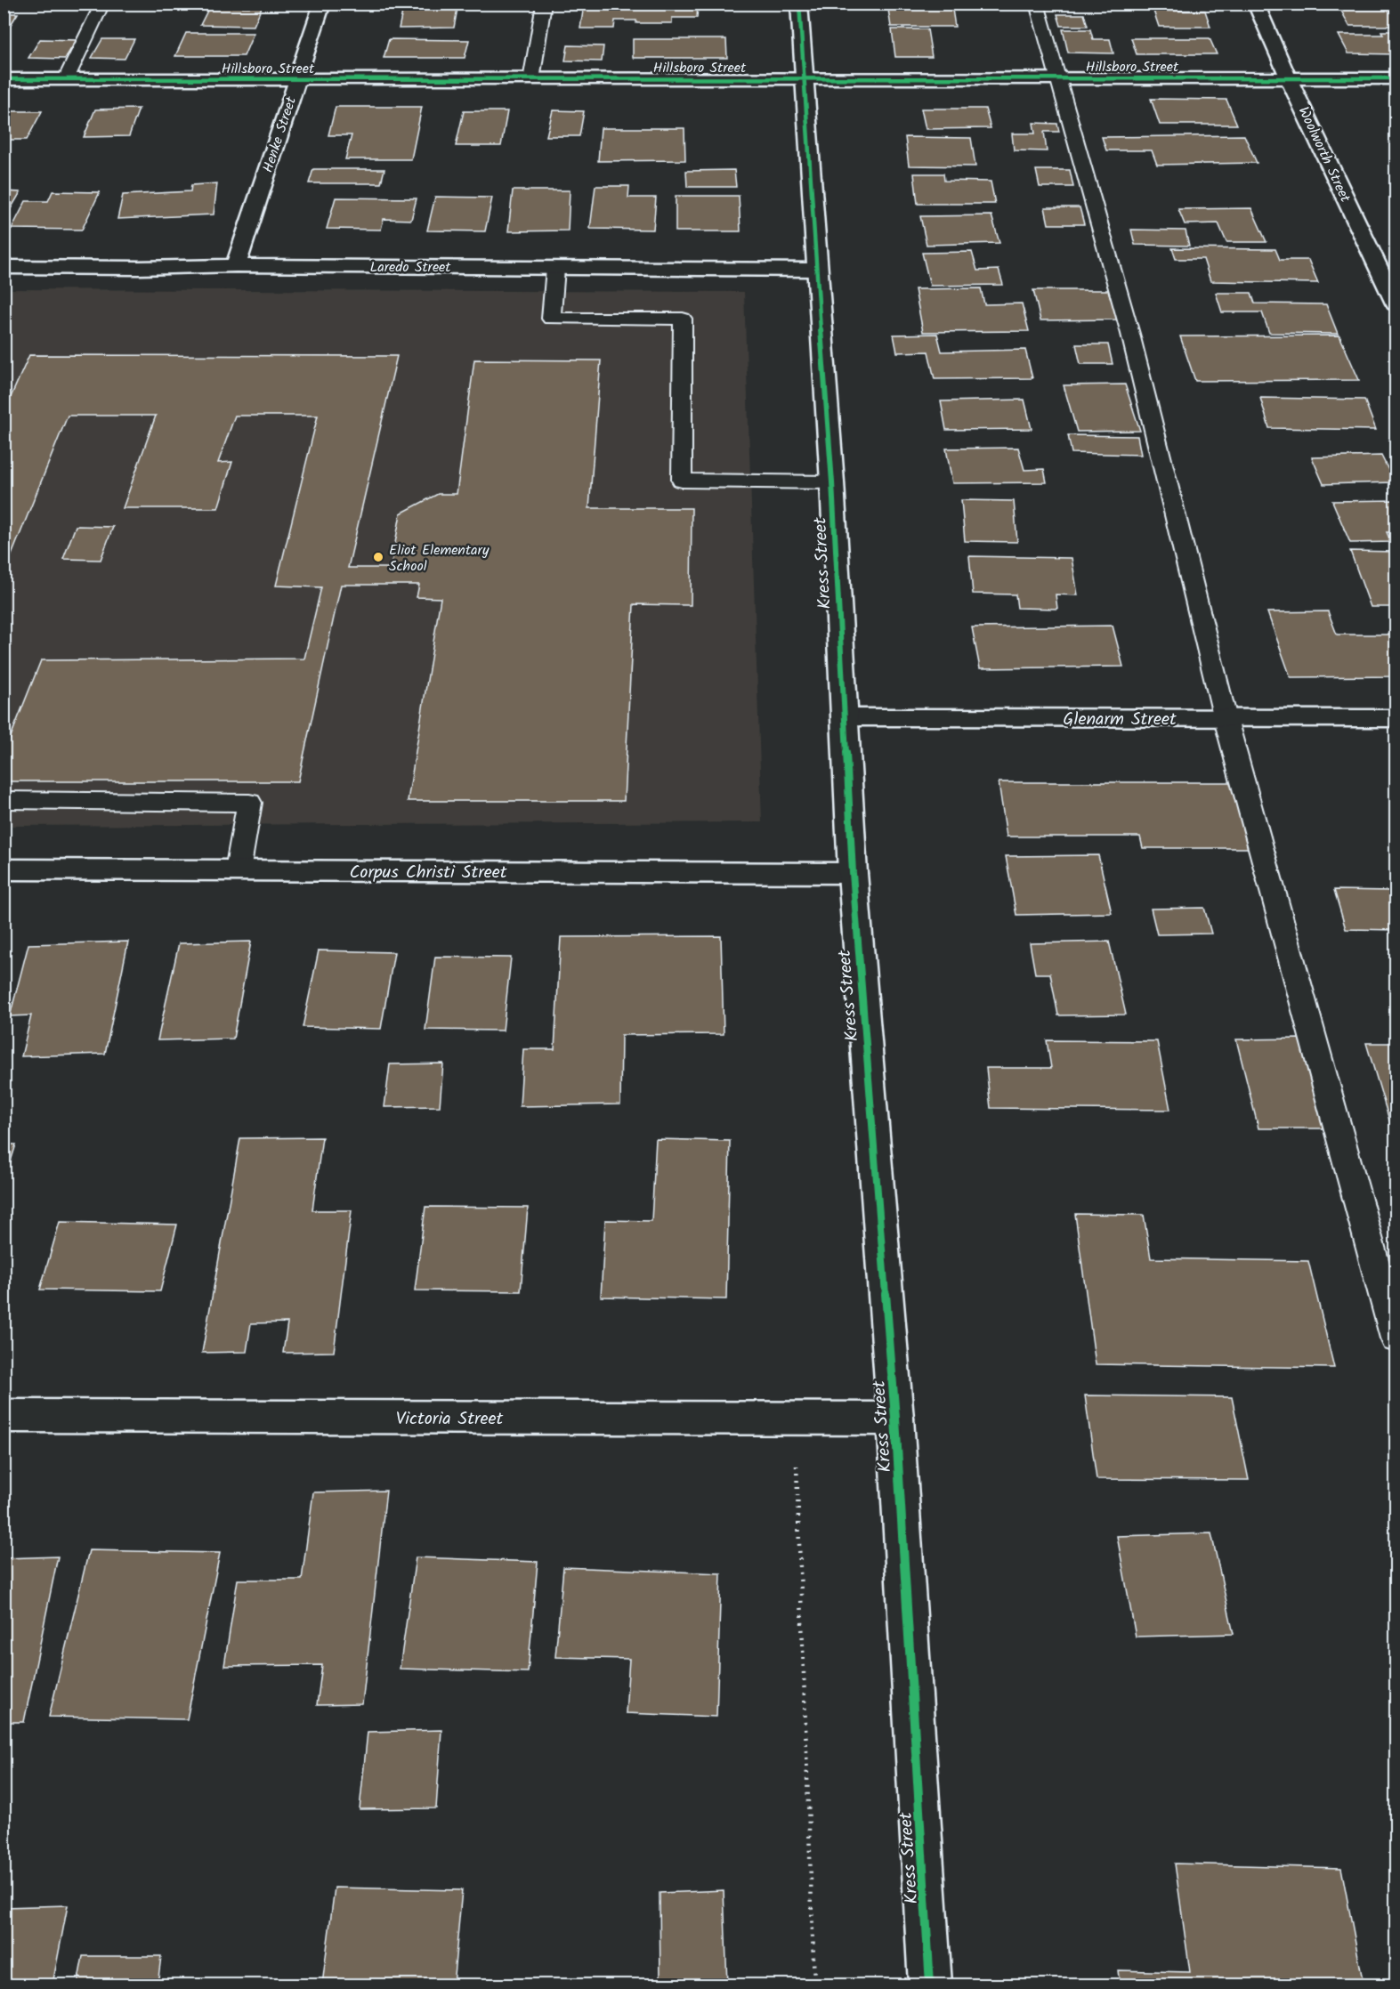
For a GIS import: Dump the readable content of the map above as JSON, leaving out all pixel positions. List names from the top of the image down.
{
  "streets": {
    "street": [
      "Hillsboro Street",
      "Henke Street",
      "Woolworth Street",
      "Laredo Street",
      "Kress Street",
      "Glenarm Street",
      "Corpus Christi Street",
      "Victoria Street"
    ]
  },
  "crossings": [
    ["Hillsboro Street", "Henke Street"],
    ["Hillsboro Street", "Woolworth Street"],
    ["Hillsboro Street", "Kress Street"],
    ["Henke Street", "Laredo Street"],
    ["Laredo Street", "Kress Street"],
    ["Kress Street", "Glenarm Street"],
    ["Kress Street", "Corpus Christi Street"],
    ["Kress Street", "Victoria Street"]
  ],
  "places": ["Eliot Elementary School"]
}
